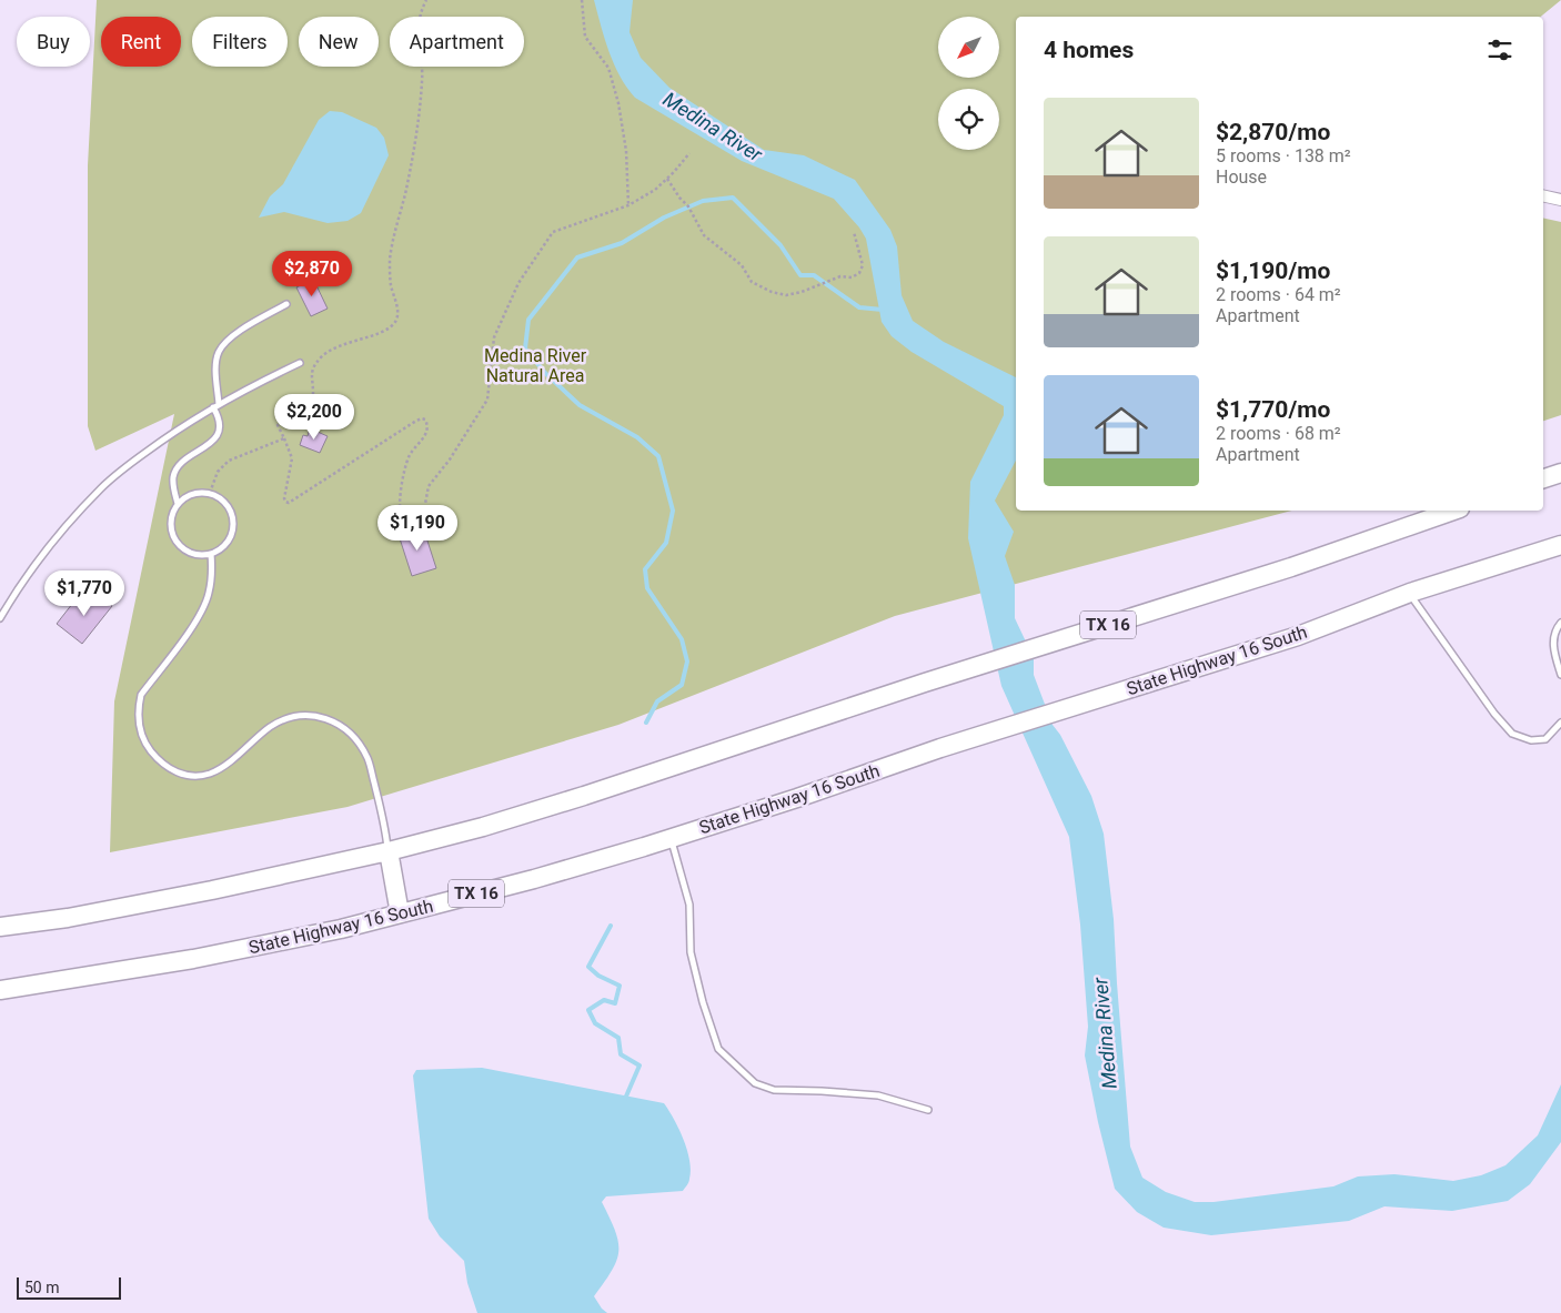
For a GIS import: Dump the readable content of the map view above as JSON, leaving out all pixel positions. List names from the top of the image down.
{
  "streets": {
    "main road": ["TX 16", "State Highway 16 South"]
  },
  "water": ["Medina River"],
  "parks": ["Medina River Natural Area"],
  "scale_bar": "50 m",
  "north": "bottom left",
  "page": {
    "chip": [
      "Buy",
      "Rent",
      "Filters",
      "New",
      "Apartment"
    ],
    "heading": "4 homes",
    "list": [
      {
        "name": "$2,870/mo",
        "note": "5 rooms · 138 m² · House"
      },
      {
        "name": "$1,190/mo",
        "note": "2 rooms · 64 m² · Apartment"
      },
      {
        "name": "$1,770/mo",
        "note": "2 rooms · 68 m² · Apartment"
      }
    ],
    "price": [
      "$2,870",
      "$2,200",
      "$1,190",
      "$1,770"
    ],
    "scale": "50 m"
  }
}
